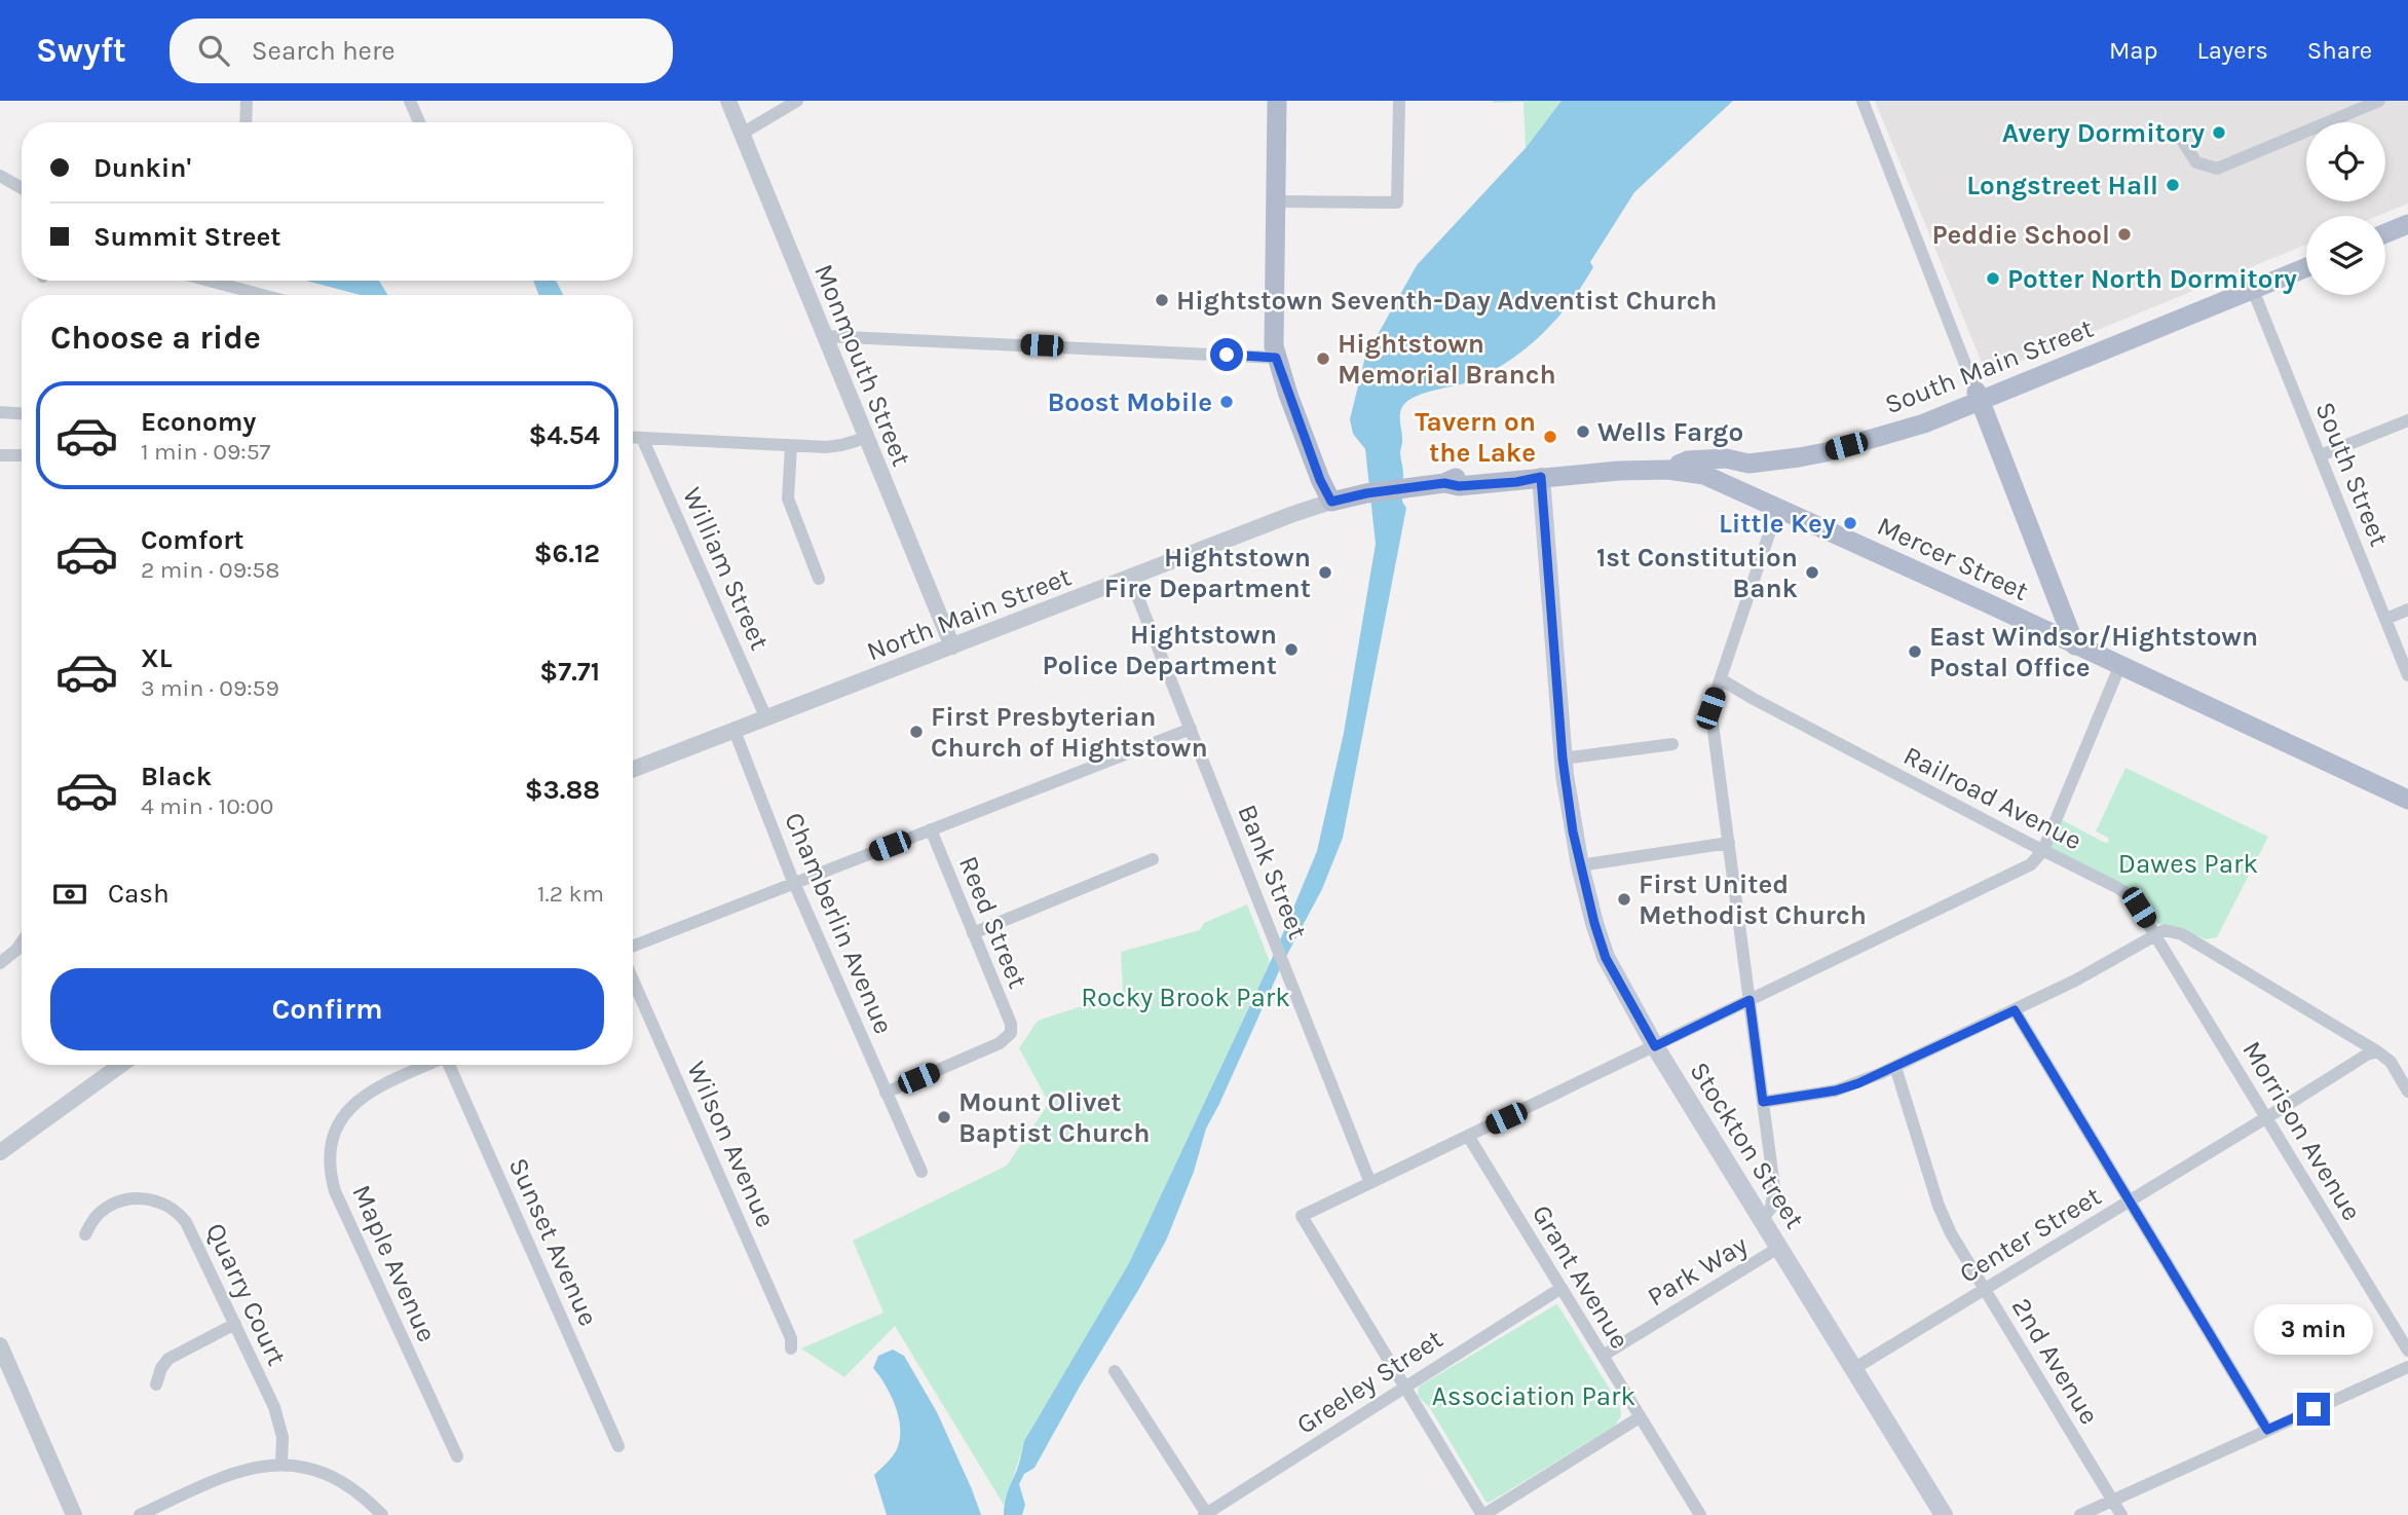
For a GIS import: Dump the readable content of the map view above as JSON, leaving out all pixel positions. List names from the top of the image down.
{
  "streets": {
    "main road": ["South Main Street", "Mercer Street", "Stockton Street"],
    "street": [
      "Monmouth Street",
      "South Street",
      "William Street",
      "North Main Street",
      "Railroad Avenue",
      "Bank Street",
      "Reed Street",
      "Chamberlin Avenue",
      "Morrison Avenue",
      "Wilson Avenue",
      "Center Street",
      "Sunset Avenue",
      "Maple Avenue",
      "Park Way",
      "Grant Avenue",
      "Quarry Court",
      "2nd Avenue",
      "Greeley Street"
    ]
  },
  "crossings": [
    ["Monmouth Street", "North Main Street"],
    ["South Main Street", "South Street"],
    ["South Main Street", "Mercer Street"],
    ["William Street", "North Main Street"],
    ["North Main Street", "Bank Street"],
    ["North Main Street", "Chamberlin Avenue"],
    ["Railroad Avenue", "Morrison Avenue"],
    ["Reed Street", "Chamberlin Avenue"],
    ["Morrison Avenue", "Center Street"],
    ["Stockton Street", "Center Street"],
    ["Stockton Street", "Park Way"],
    ["Center Street", "2nd Avenue"],
    ["Park Way", "Grant Avenue"],
    ["Grant Avenue", "Greeley Street"]
  ],
  "parks": ["Dawes Park", "Rocky Brook Park", "Association Park"],
  "places": [
    "Avery Dormitory",
    "Longstreet Hall",
    "Peddie School",
    "Potter North Dormitory",
    "Hightstown Seventh-Day Adventist Church",
    "Hightstown Memorial Branch",
    "Boost Mobile",
    "Wells Fargo",
    "Tavern on the Lake",
    "Little Key",
    "Hightstown Fire Department",
    "1st Constitution Bank",
    "Hightstown Police Department",
    "East Windsor/Hightstown Postal Office",
    "First Presbyterian Church of Hightstown",
    "First United Methodist Church",
    "Mount Olivet Baptist Church"
  ],
  "page": {
    "header": "Swyft",
    "search": "Search here",
    "nav": ["Map", "Layers", "Share"],
    "banner": ["Dunkin'", "Summit Street"],
    "heading": "Choose a ride",
    "list": [
      {
        "name": "Economy",
        "note": "1 min · 09:57",
        "value": "$4.54"
      },
      {
        "name": "Comfort",
        "note": "2 min · 09:58",
        "value": "$6.12"
      },
      {
        "name": "XL",
        "note": "3 min · 09:59",
        "value": "$7.71"
      },
      {
        "name": "Black",
        "note": "4 min · 10:00",
        "value": "$3.88"
      }
    ],
    "pay": ["Cash", "1.2 km"],
    "buttons": "Confirm",
    "bubble": "3 min"
  }
}
